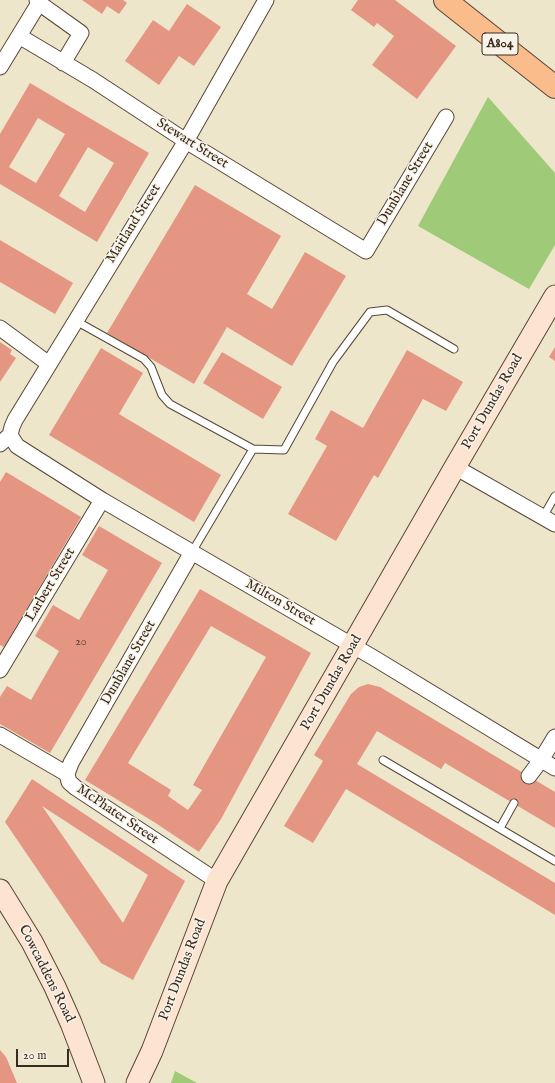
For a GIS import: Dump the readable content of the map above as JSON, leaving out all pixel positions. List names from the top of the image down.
{
  "streets": {
    "main road": ["A804"],
    "street": [
      "Stewart Street",
      "Dunblane Street",
      "Maitland Street",
      "Port Dundas Road",
      "Larbert Street",
      "Milton Street",
      "McPhater Street",
      "Cowcaddens Road"
    ]
  },
  "crossings": [
    ["Stewart Street", "Dunblane Street"],
    ["Stewart Street", "Maitland Street"],
    ["Dunblane Street", "Milton Street"],
    ["Dunblane Street", "McPhater Street"],
    ["Maitland Street", "Milton Street"],
    ["Port Dundas Road", "Milton Street"],
    ["Port Dundas Road", "McPhater Street"],
    ["Larbert Street", "Milton Street"]
  ],
  "house_numbers": ["20"],
  "scale_bar": "20 m"
}
